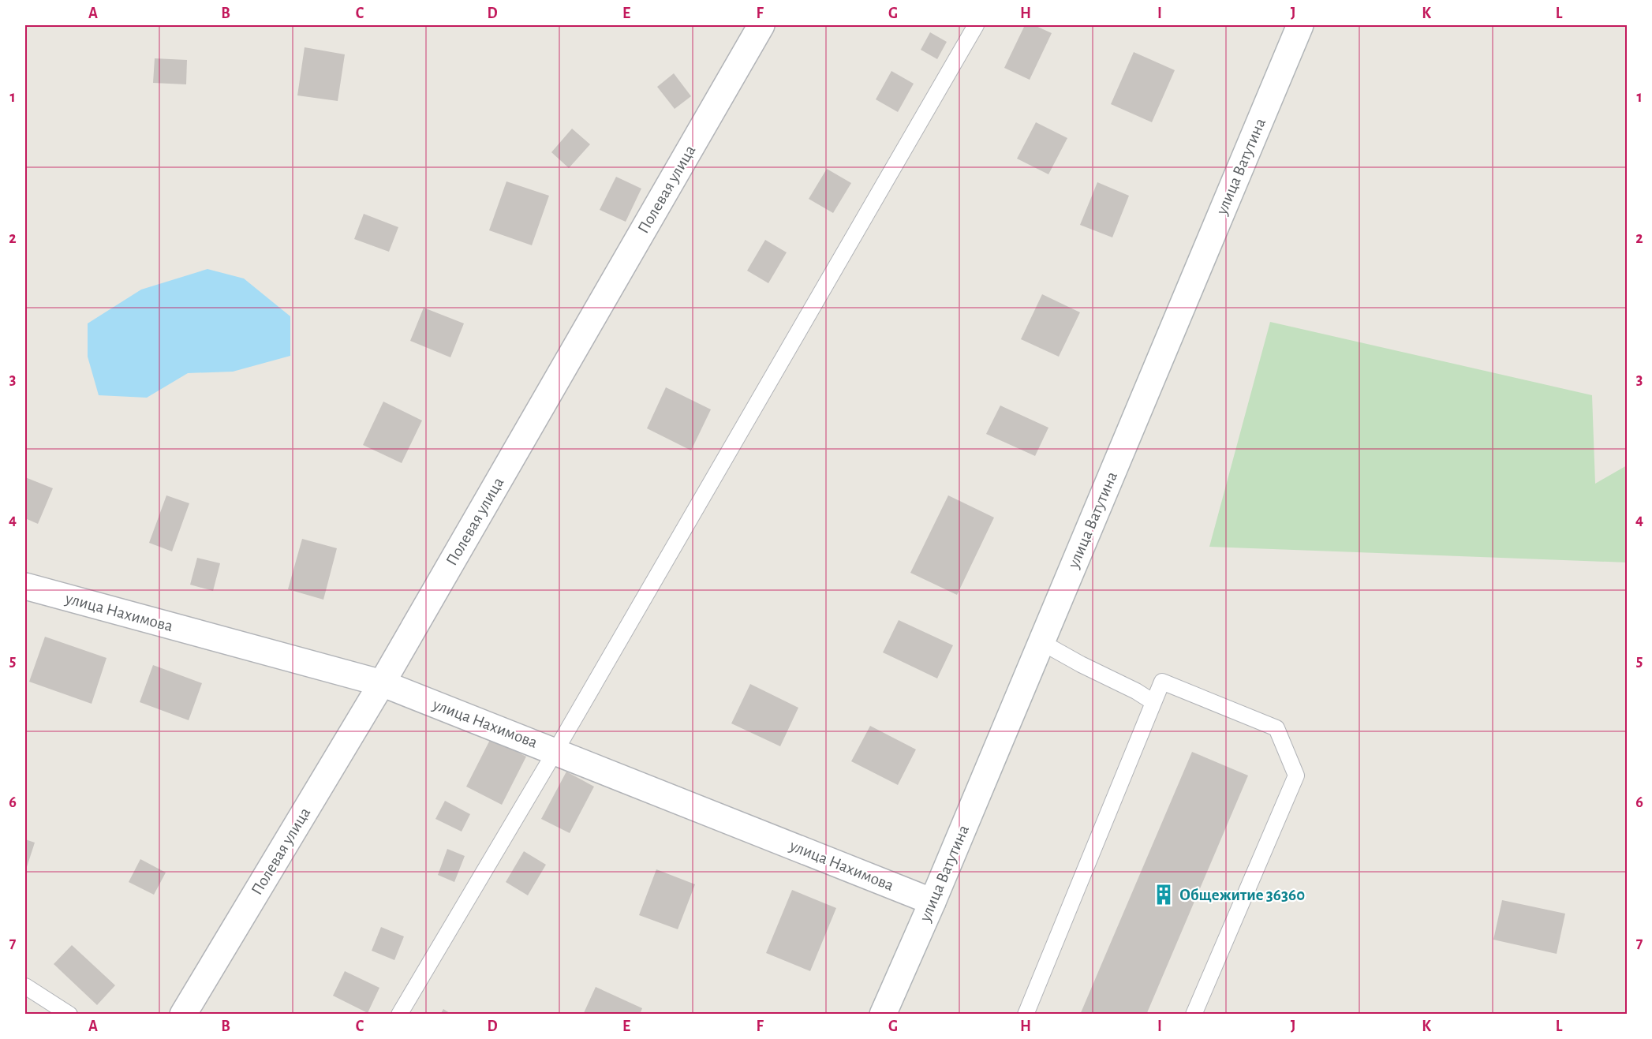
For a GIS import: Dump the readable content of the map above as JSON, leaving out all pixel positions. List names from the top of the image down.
{
  "streets": {
    "street": ["улица Ватутина", "Полевая улица", "улица Нахимова"]
  },
  "crossings": [
    ["улица Ватутина", "улица Нахимова"],
    ["Полевая улица", "улица Нахимова"]
  ],
  "places": {
    "building": ["Общежитие 36360"]
  },
  "grid": {
    "columns": [
      "A",
      "B",
      "C",
      "D",
      "E",
      "F",
      "G",
      "H",
      "I",
      "J",
      "K",
      "L"
    ],
    "rows": [
      "1",
      "2",
      "3",
      "4",
      "5",
      "6",
      "7"
    ]
  }
}
